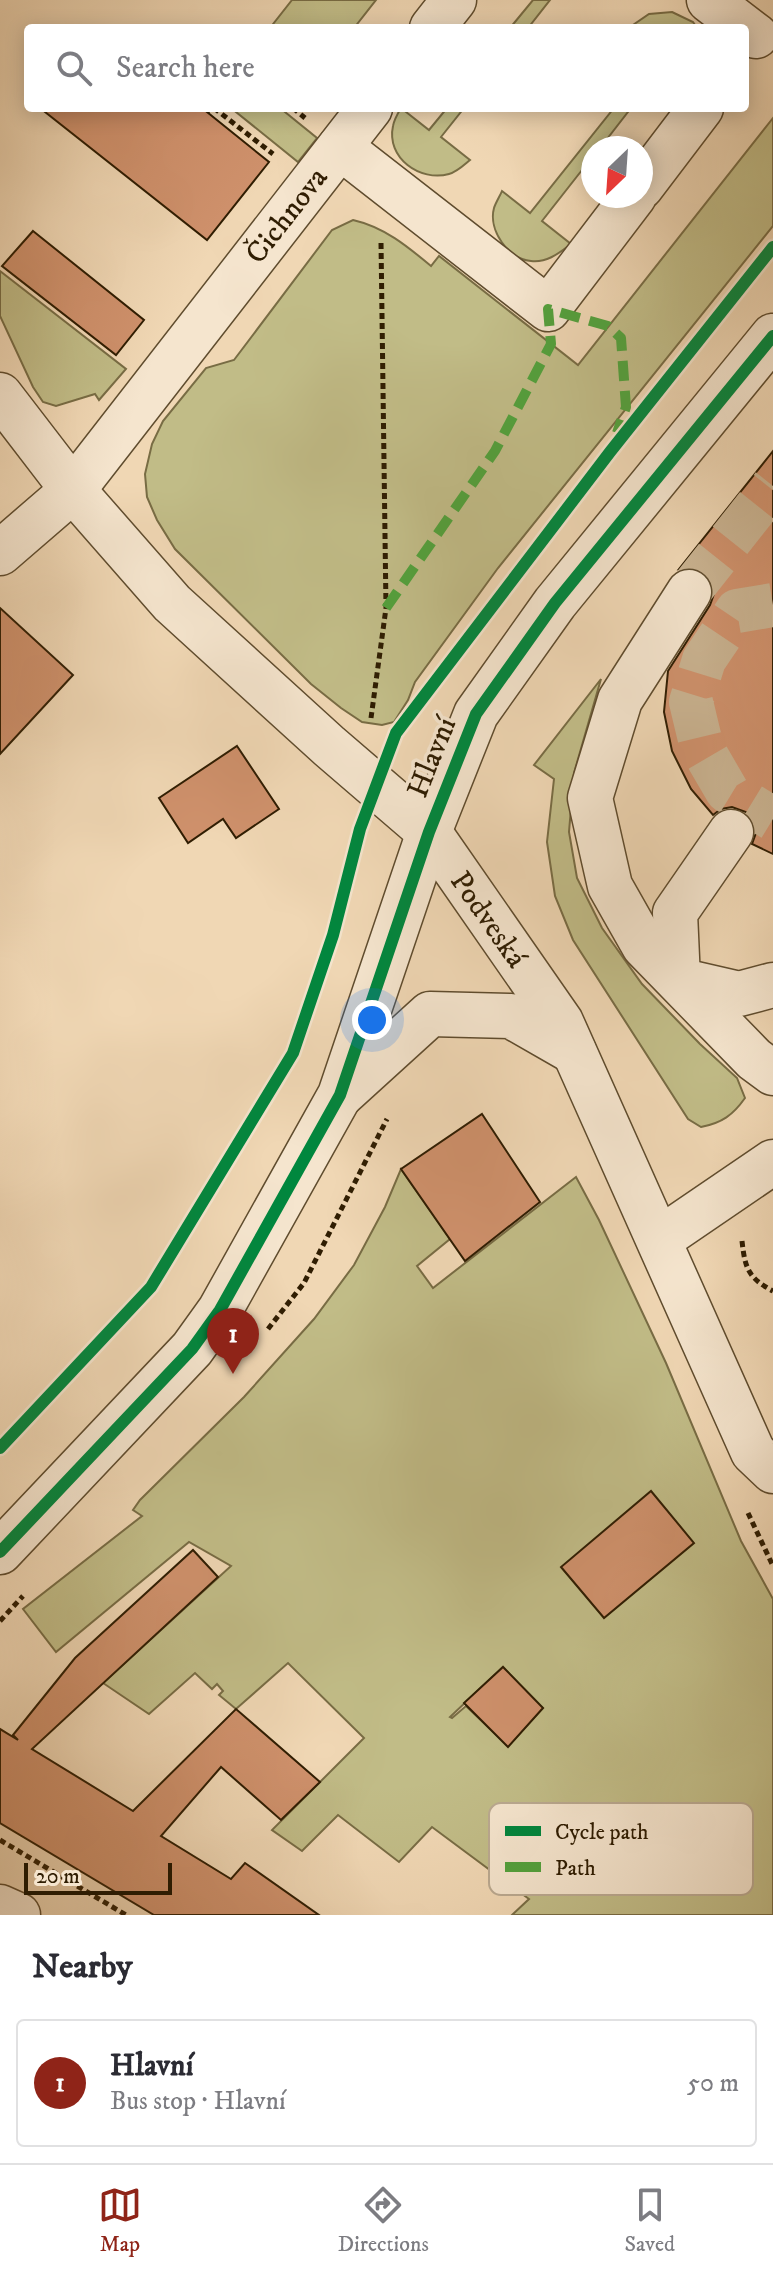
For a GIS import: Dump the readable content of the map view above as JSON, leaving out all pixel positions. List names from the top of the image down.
{
  "streets": {
    "street": ["Čichnova", "Hlavní", "Podveská"]
  },
  "crossings": [
    ["Čichnova", "Podveská"],
    ["Hlavní", "Podveská"]
  ],
  "legend": ["Cycle path", "Path"],
  "scale_bar": "20 m",
  "north": "bottom left",
  "page": {
    "search": "Search here",
    "pins": "1",
    "scale": "20 m",
    "heading": "Nearby",
    "list": [
      {
        "mark": "1",
        "name": "Hlavní",
        "note": "Bus stop · Hlavní",
        "value": "50 m"
      }
    ],
    "nav": ["Map", "Directions", "Saved"]
  }
}
